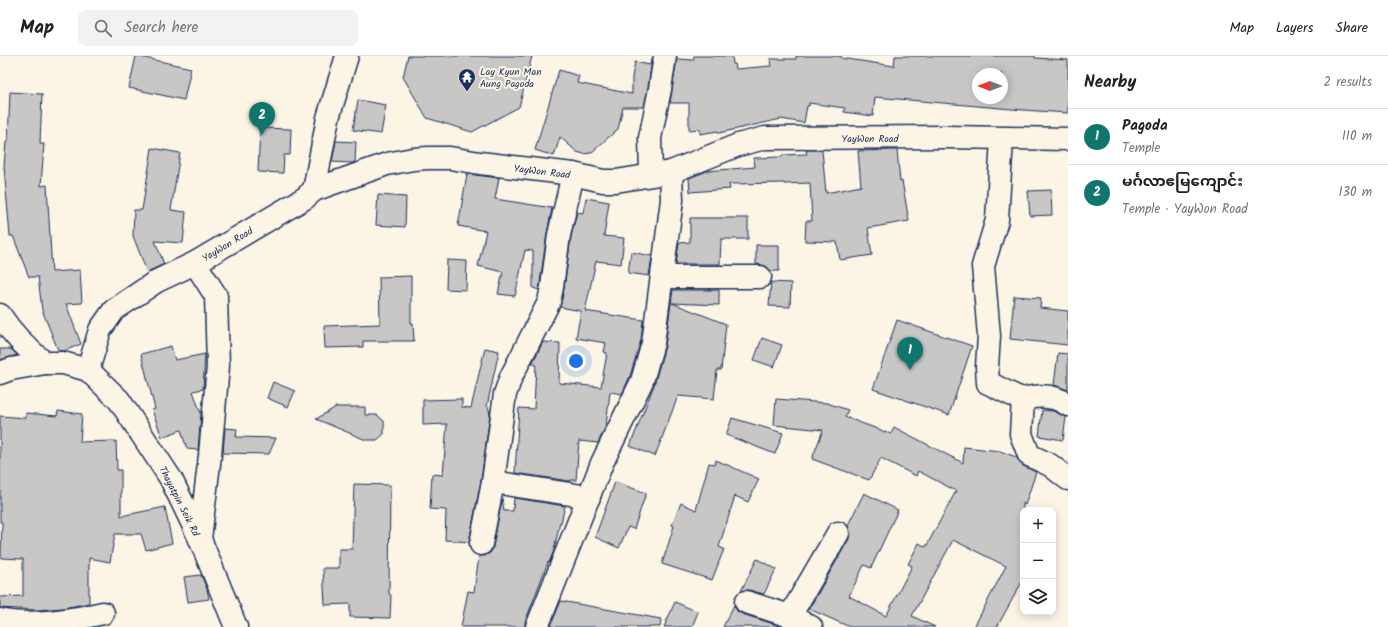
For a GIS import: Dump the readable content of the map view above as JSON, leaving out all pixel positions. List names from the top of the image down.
{
  "streets": {
    "street": ["YayWon Road", "Thayatpin Seik Rd"]
  },
  "crossings": [
    ["YayWon Road", "Thayatpin Seik Rd"]
  ],
  "places": {
    "temple": ["Lay Kyun Man Aung Pagoda"]
  },
  "north": "left",
  "page": {
    "header": "Map",
    "search": "Search here",
    "nav": ["Map", "Layers", "Share"],
    "heading": ["Nearby", "2 results"],
    "pins": ["2", "1"],
    "list": [
      {
        "mark": "1",
        "name": "Pagoda",
        "note": "Temple",
        "value": "110 m"
      },
      {
        "mark": "2",
        "name": "မင်္ဂလာဧမြကျောင်း",
        "note": "Temple · YayWon Road",
        "value": "130 m"
      }
    ],
    "map_buttons": ["+", "−"]
  }
}
